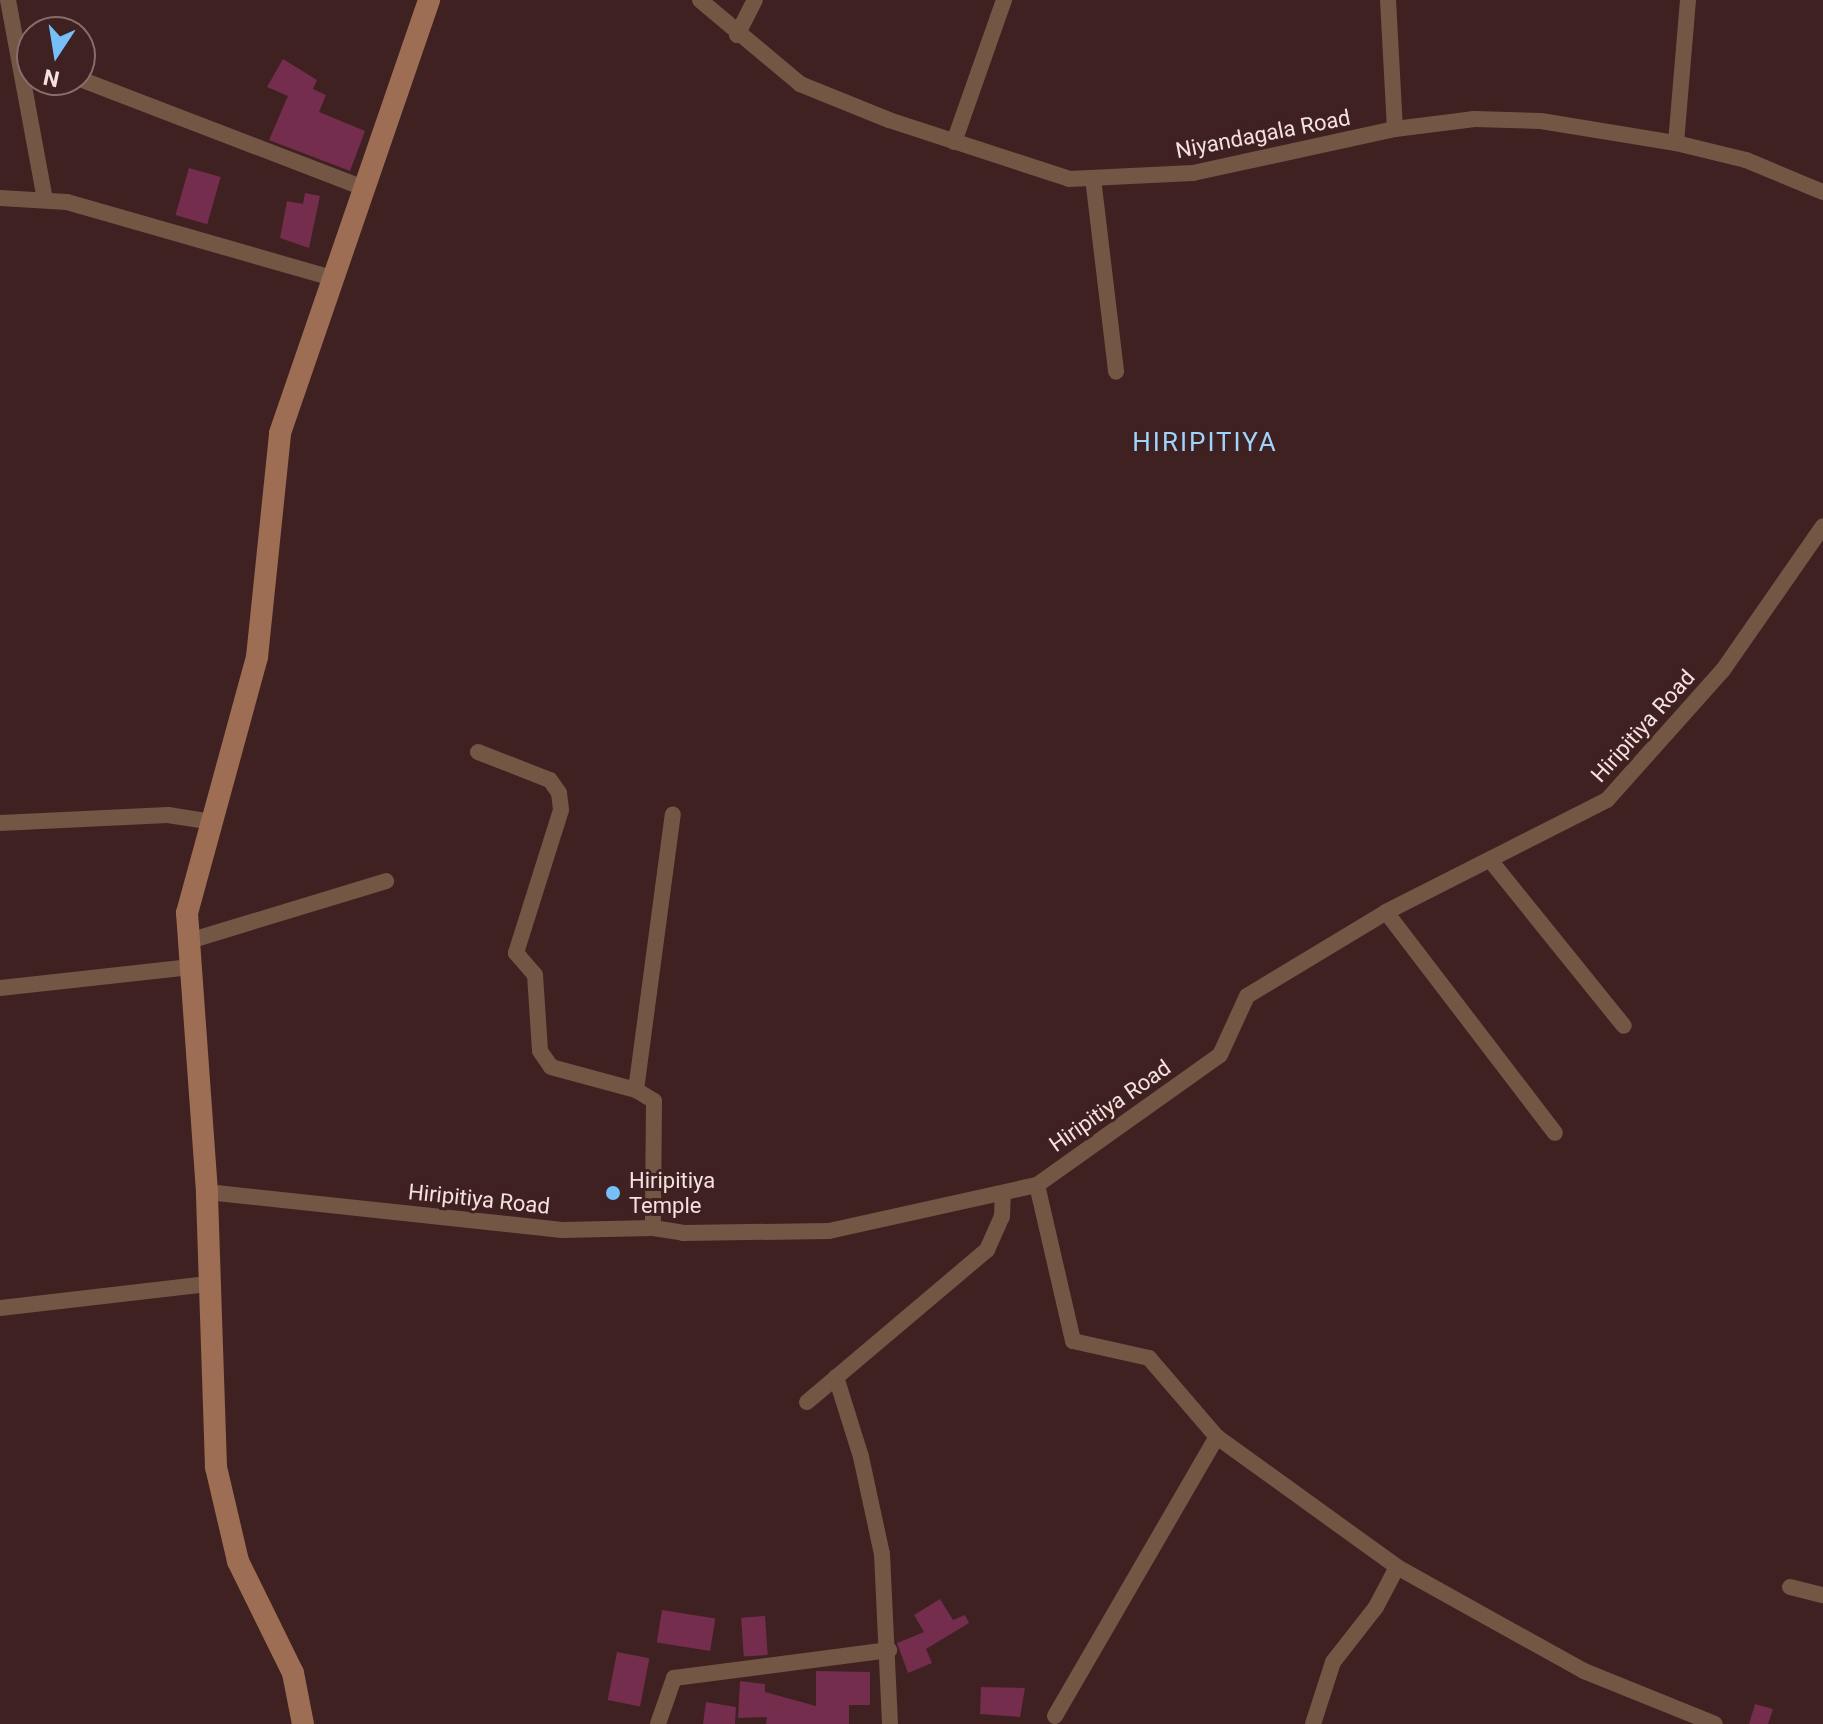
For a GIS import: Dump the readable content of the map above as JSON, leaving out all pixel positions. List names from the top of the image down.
{
  "streets": {
    "street": ["Niyandagala Road", "Hiripitiya Road"]
  },
  "districts": ["HIRIPITIYA"],
  "places": ["Hiripitiya Temple"],
  "north": "bottom"
}
